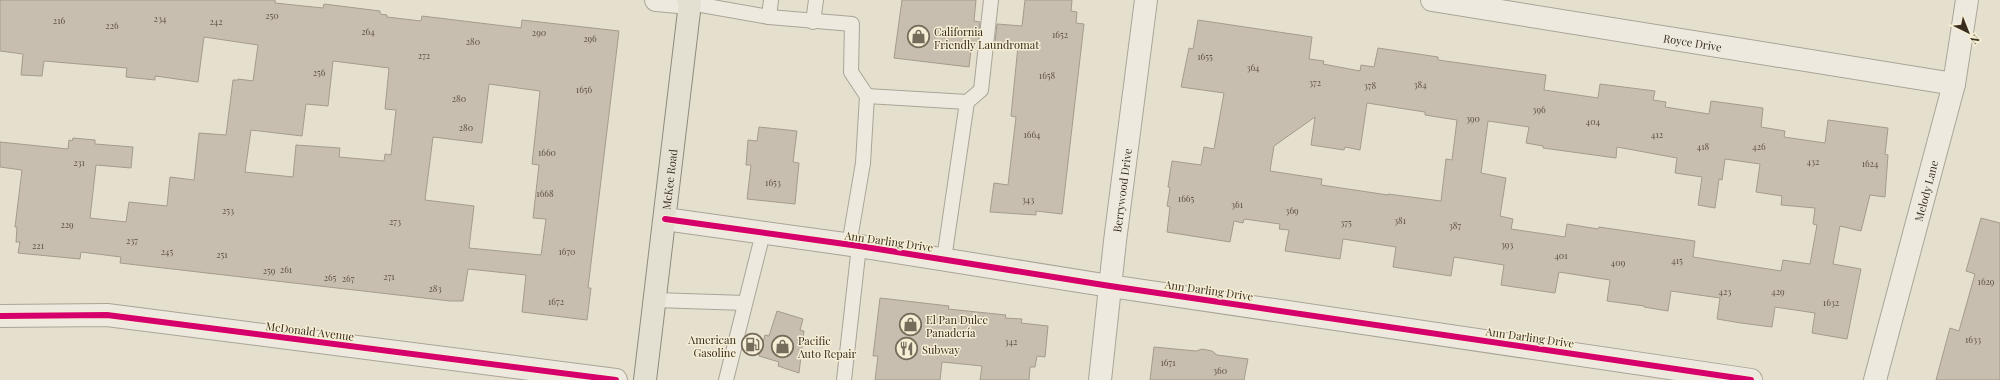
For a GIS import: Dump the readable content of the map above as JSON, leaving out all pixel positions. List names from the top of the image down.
{
  "streets": {
    "main road": ["McKee Road"],
    "street": [
      "Royce Drive",
      "Berrywood Drive",
      "Melody Lane",
      "Ann Darling Drive",
      "McDonald Avenue"
    ]
  },
  "crossings": [
    ["Royce Drive", "Melody Lane"],
    ["McKee Road", "Ann Darling Drive"],
    ["Berrywood Drive", "Ann Darling Drive"]
  ],
  "places": {
    "shop": ["California Friendly Laundromat", "El Pan Dulce Panadería", "Pacific Auto Repair"],
    "fuel station": ["American Gasoline"],
    "restaurant": ["Subway"]
  },
  "house_numbers": [
    "250",
    "234",
    "216",
    "242",
    "226",
    "264",
    "290",
    "1652",
    "296",
    "280",
    "272",
    "1655",
    "364",
    "256",
    "1658",
    "372",
    "384",
    "378",
    "1656",
    "280",
    "396",
    "390",
    "404",
    "280",
    "1664",
    "412",
    "418",
    "426",
    "1660",
    "432",
    "231",
    "1624",
    "1653",
    "1668",
    "1665",
    "343",
    "361",
    "253",
    "369",
    "381",
    "273",
    "375",
    "229",
    "387",
    "237",
    "393",
    "221",
    "245",
    "1670",
    "251",
    "401",
    "415",
    "409",
    "261",
    "259",
    "271",
    "265",
    "267",
    "1629",
    "283",
    "423",
    "429",
    "1672",
    "1632",
    "1633",
    "342",
    "1671",
    "360"
  ],
  "north": "bottom right"
}
